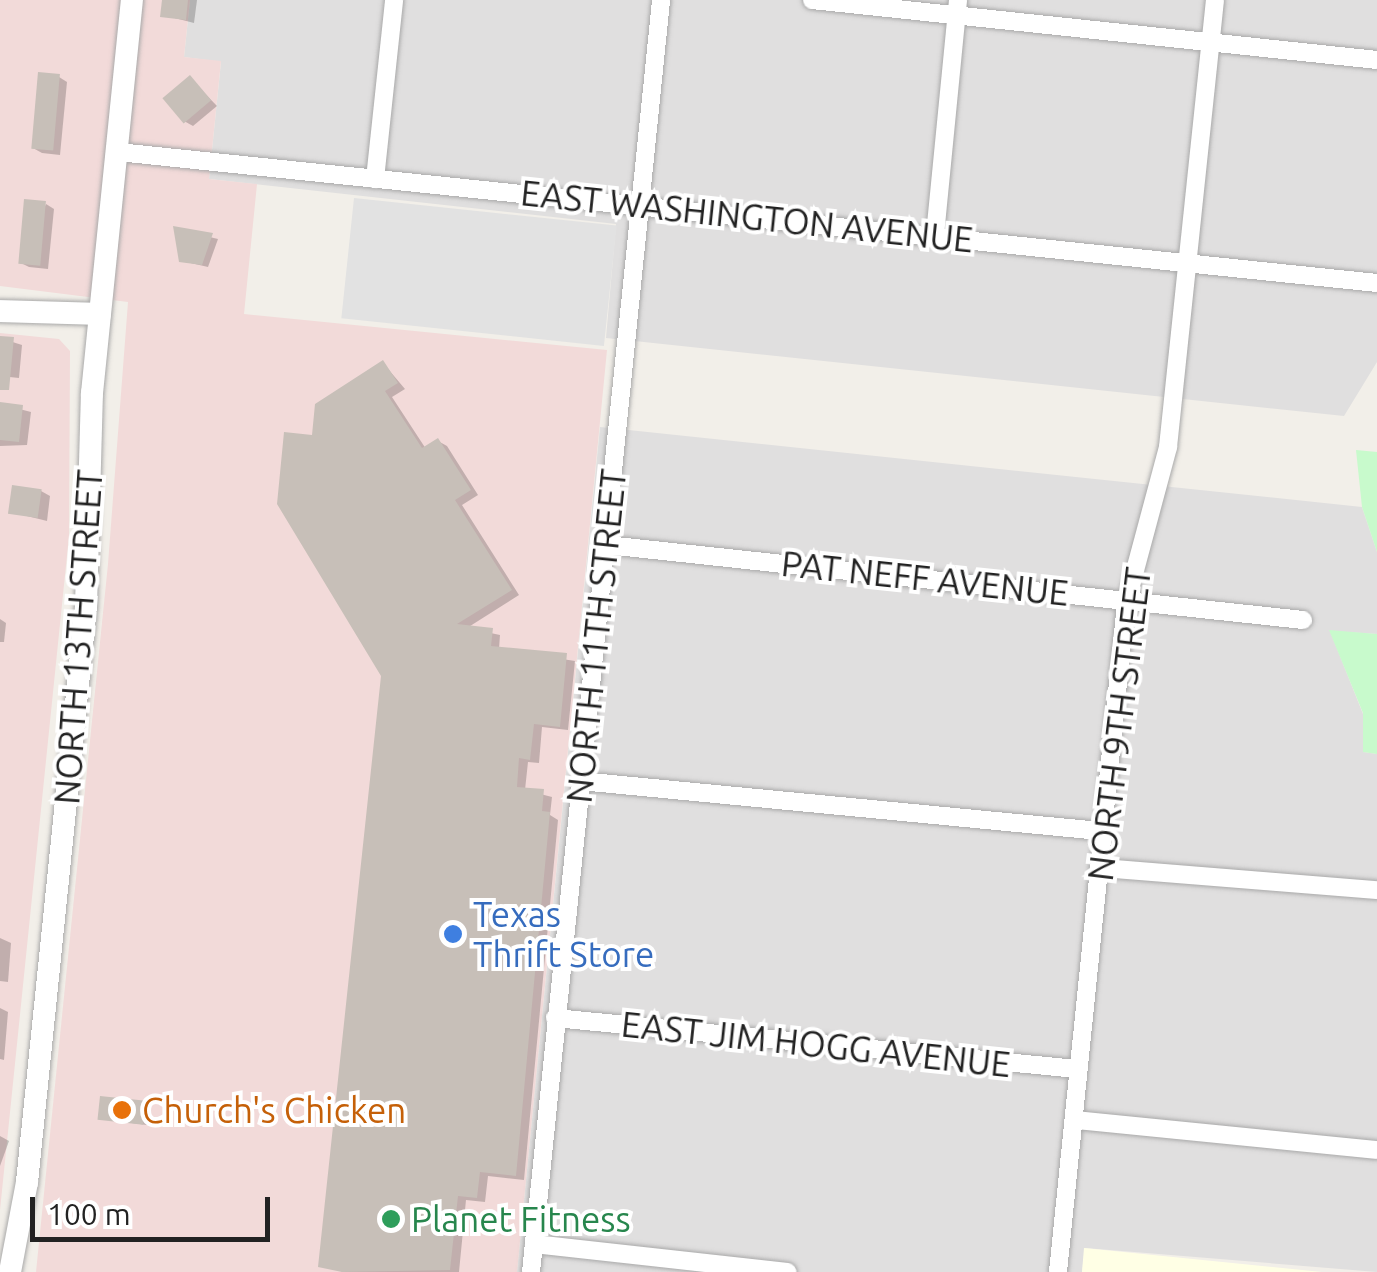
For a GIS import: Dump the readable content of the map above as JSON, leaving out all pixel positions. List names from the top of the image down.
{
  "streets": {
    "street": [
      "EAST WASHINGTON AVENUE",
      "PAT NEFF AVENUE",
      "NORTH 11TH STREET",
      "NORTH 13TH STREET",
      "NORTH 9TH STREET",
      "EAST JIM HOGG AVENUE"
    ]
  },
  "crossings": [
    ["EAST WASHINGTON AVENUE", "NORTH 11TH STREET"],
    ["EAST WASHINGTON AVENUE", "NORTH 13TH STREET"],
    ["EAST WASHINGTON AVENUE", "NORTH 9TH STREET"],
    ["PAT NEFF AVENUE", "NORTH 11TH STREET"],
    ["PAT NEFF AVENUE", "NORTH 9TH STREET"],
    ["NORTH 11TH STREET", "EAST JIM HOGG AVENUE"],
    ["NORTH 9TH STREET", "EAST JIM HOGG AVENUE"]
  ],
  "places": ["Texas Thrift Store", "Church's Chicken", "Planet Fitness"],
  "scale_bar": "100 m"
}
